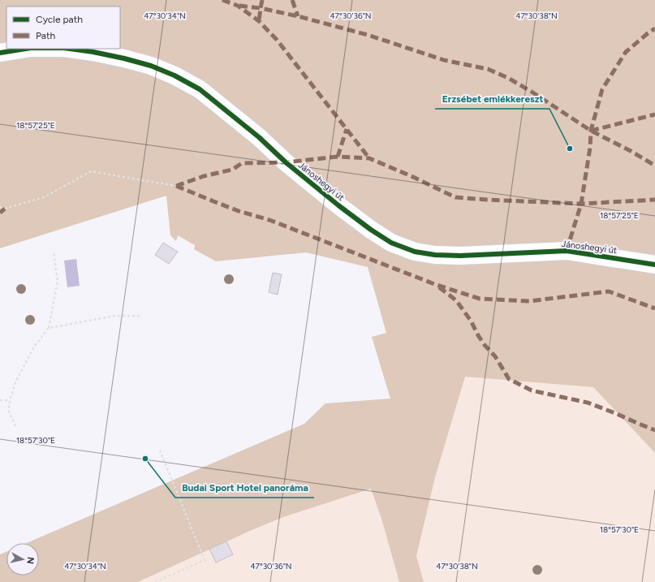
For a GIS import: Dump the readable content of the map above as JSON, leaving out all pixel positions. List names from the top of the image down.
{
  "streets": {
    "street": ["Jánoshegyi út"]
  },
  "places": ["Erzsébet emlékkereszt", "Budai Sport Hotel panoráma"],
  "legend": ["Cycle path", "Path"],
  "north": "right",
  "coordinates": [
    "47°30'34\"N",
    "47°30'36\"N",
    "47°30'38\"N",
    "18°57'25\"E",
    "18°57'30\"E"
  ]
}
